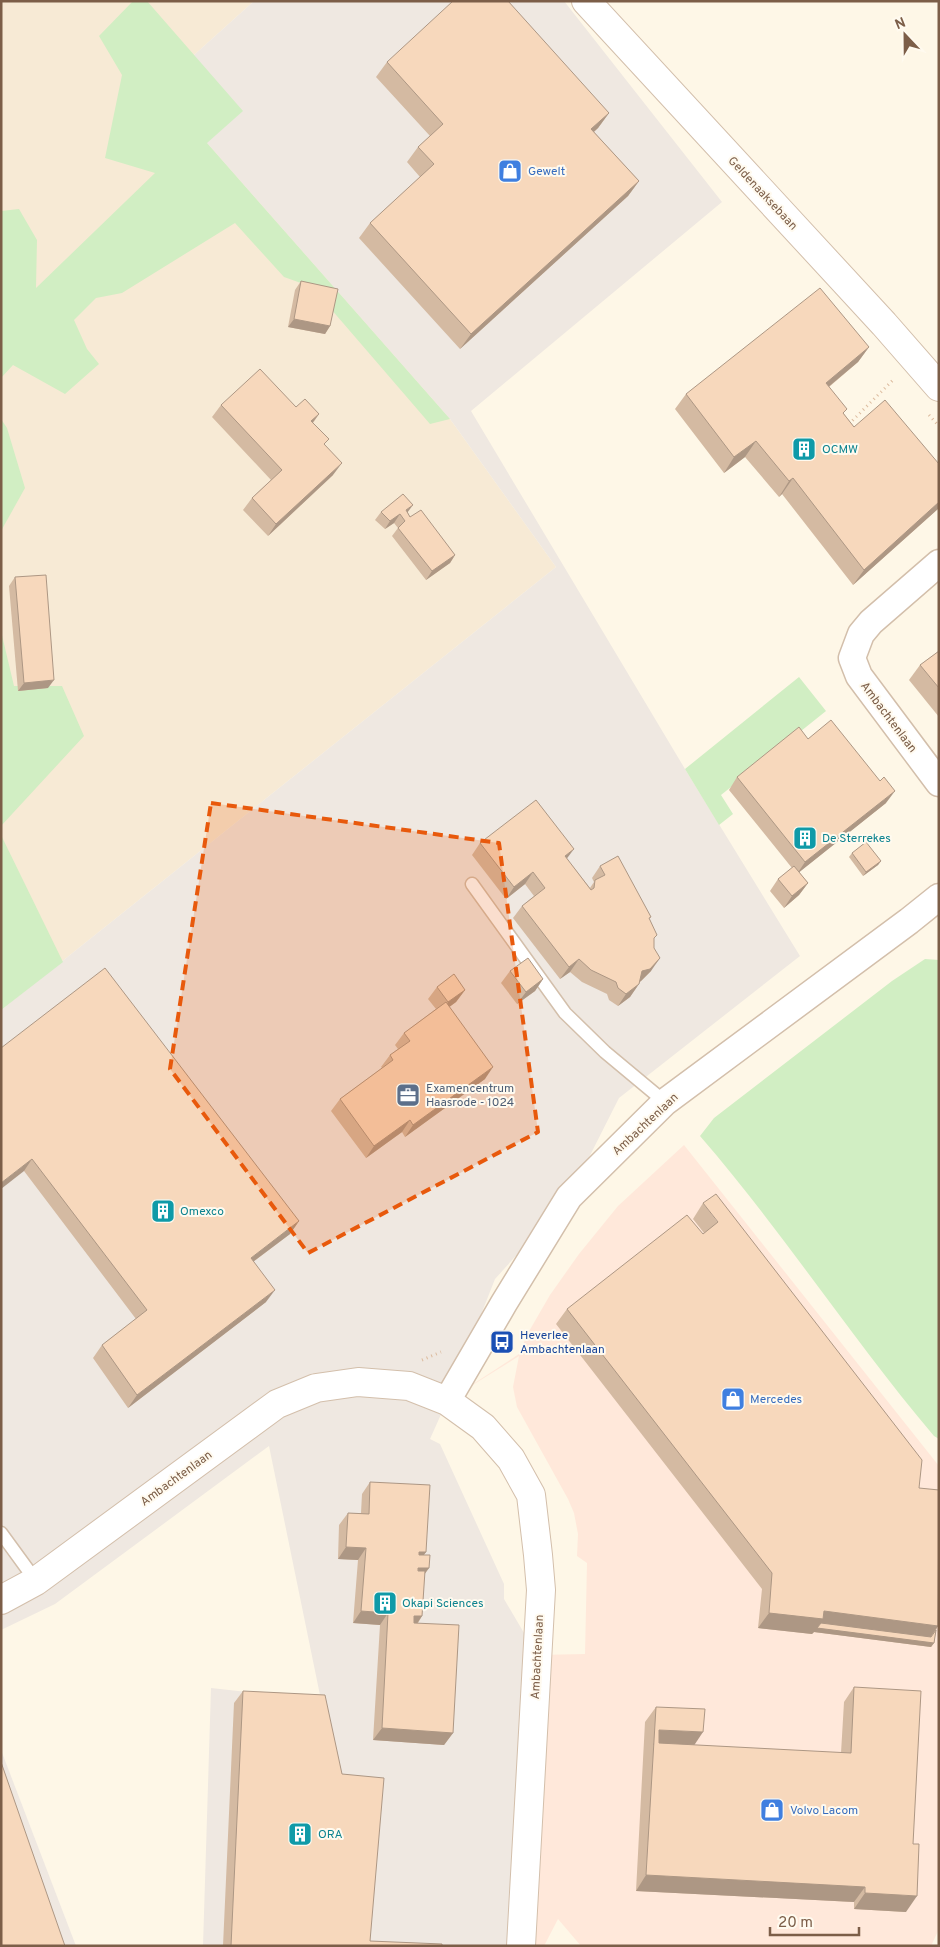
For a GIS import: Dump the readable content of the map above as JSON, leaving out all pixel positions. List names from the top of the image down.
{
  "streets": {
    "street": ["Geldenaaksebaan", "Ambachtenlaan"]
  },
  "places": {
    "shop": ["Gewelt", "Mercedes", "Volvo Lacom"],
    "building": [
      "OCMW",
      "De Sterrekes",
      "Omexco",
      "Okapi Sciences",
      "ORA"
    ],
    "office": ["Examencentrum Haasrode - 1024"],
    "bus stop": ["Heverlee Ambachtenlaan"]
  },
  "scale_bar": "20 m",
  "north": "top"
}
